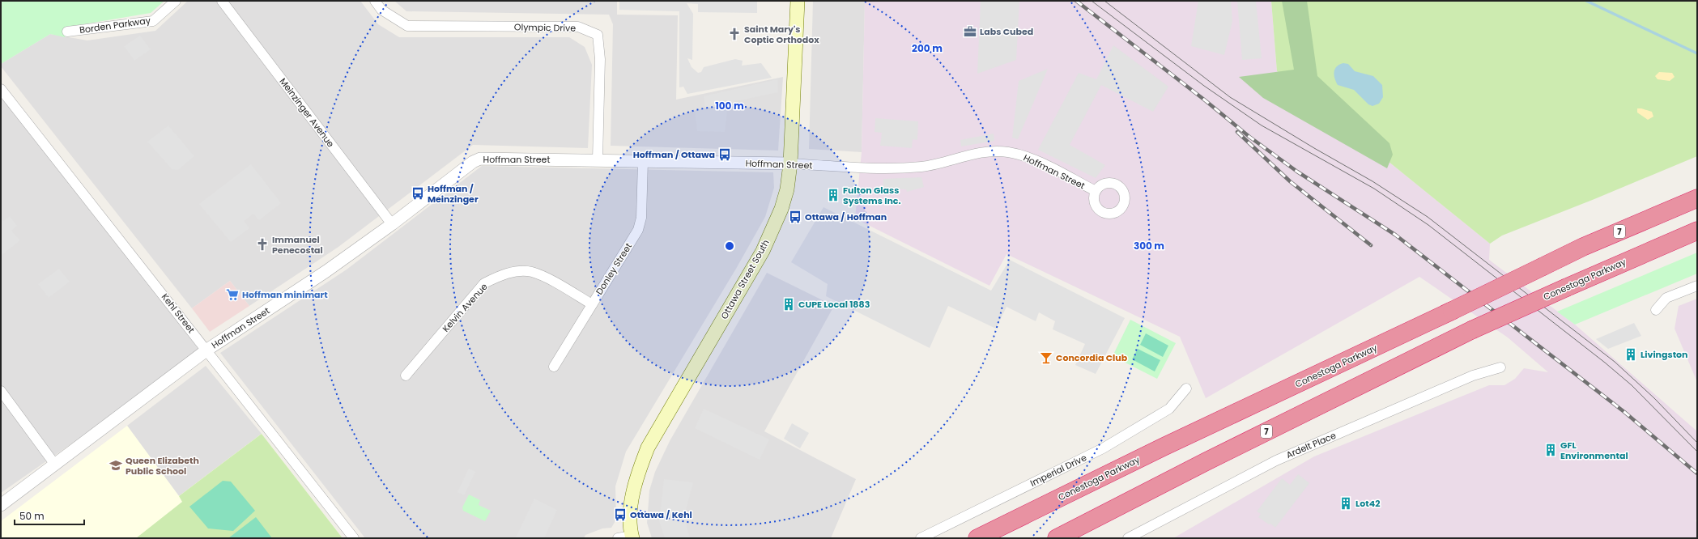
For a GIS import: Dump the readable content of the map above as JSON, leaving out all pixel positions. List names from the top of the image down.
{
  "streets": {
    "highway": ["7", "Conestoga Parkway"],
    "main road": ["Ottawa Street South"],
    "street": [
      "Borden Parkway",
      "Olympic Drive",
      "Meinzinger Avenue",
      "Hoffman Street",
      "Donley Street",
      "Kelvin Avenue",
      "Kehl Street",
      "Ardelt Place",
      "Imperial Drive"
    ]
  },
  "crossings": [
    ["Olympic Drive", "Hoffman Street"],
    ["Meinzinger Avenue", "Hoffman Street"],
    ["Hoffman Street", "Donley Street"],
    ["Hoffman Street", "Ottawa Street South"],
    ["Hoffman Street", "Kehl Street"],
    ["Donley Street", "Kelvin Avenue"]
  ],
  "places": {
    "office": ["Labs Cubed"],
    "church": ["Saint Mary's Coptic Orthodox", "Immanuel Penecostal"],
    "bus stop": [
      "Hoffman / Ottawa",
      "Hoffman / Meinzinger",
      "Ottawa / Hoffman",
      "Ottawa / Kehl"
    ],
    "building": [
      "Fulton Glass Systems Inc.",
      "CUPE Local 1883",
      "Livingston",
      "GFL Environmental",
      "Lot42"
    ],
    "supermarket": ["Hoffman minimart"],
    "bar": ["Concordia Club"],
    "school or university": ["Queen Elizabeth Public School"]
  },
  "scale_bar": "50 m",
  "rings": ["200 m", "100 m", "300 m"]
}
